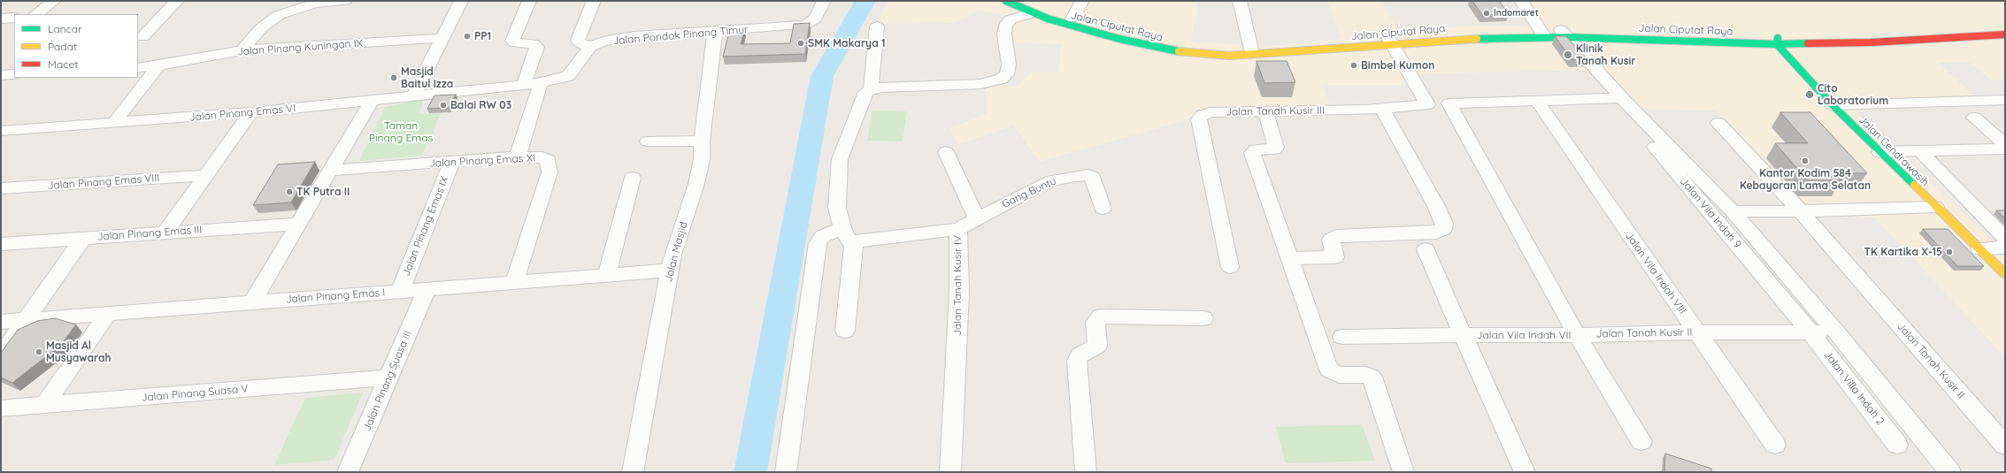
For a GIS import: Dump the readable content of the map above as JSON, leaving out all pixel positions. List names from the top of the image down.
{
  "streets": {
    "main road": ["Jalan Ciputat Raya", "Jalan Cendrawasih"],
    "street": [
      "Jalan Pondok Pinang Timur",
      "Jalan Pinang Kuningan IX",
      "Jalan Tanah Kusir III",
      "Jalan Pinang Emas VI",
      "Jalan Pinang Emas XI",
      "Jalan Pinang Emas VIII",
      "Gang Buntu",
      "Jalan Vila Indah 9",
      "Jalan Pinang Emas IX",
      "Jalan Pinang Emas III",
      "Jalan Masjid",
      "Jalan Vila Indah VIII",
      "Jalan Tanah Kusir IV",
      "Jalan Pinang Emas I",
      "Jalan Tanah Kusir II",
      "Jalan Vila Indah VII",
      "Jalan Pinang Suasa III",
      "Jalan Villa Indah 2",
      "Jalan Pinang Suasa V"
    ]
  },
  "crossings": [
    ["Jalan Ciputat Raya", "Jalan Cendrawasih"],
    ["Jalan Pondok Pinang Timur", "Jalan Masjid"],
    ["Jalan Tanah Kusir III", "Jalan Vila Indah VII"],
    ["Jalan Pinang Emas XI", "Jalan Pinang Emas IX"],
    ["Jalan Pinang Emas XI", "Jalan Pinang Emas I"],
    ["Gang Buntu", "Jalan Tanah Kusir IV"],
    ["Jalan Vila Indah 9", "Jalan Tanah Kusir II"],
    ["Jalan Vila Indah 9", "Jalan Villa Indah 2"],
    ["Jalan Pinang Emas IX", "Jalan Pinang Emas I"],
    ["Jalan Masjid", "Jalan Pinang Emas I"],
    ["Jalan Vila Indah VIII", "Jalan Tanah Kusir II"],
    ["Jalan Pinang Emas I", "Jalan Pinang Suasa III"],
    ["Jalan Tanah Kusir II", "Jalan Vila Indah VII"],
    ["Jalan Tanah Kusir II", "Jalan Villa Indah 2"],
    ["Jalan Pinang Suasa III", "Jalan Pinang Suasa V"]
  ],
  "parks": ["Taman Pinang Emas"],
  "places": [
    "Indomaret",
    "PP1",
    "SMK Makarya 1",
    "Klinik Tanah Kusir",
    "Bimbel Kumon",
    "Masjid Baitul Izza",
    "Cito Laboratorium",
    "Balai RW 03",
    "Kantor Kodim 584 Kebayoran Lama Selatan",
    "TK Putra II",
    "TK Kartika X-15",
    "Masjid Al Musyawarah"
  ],
  "legend": ["Lancar", "Padat", "Macet"]
}
